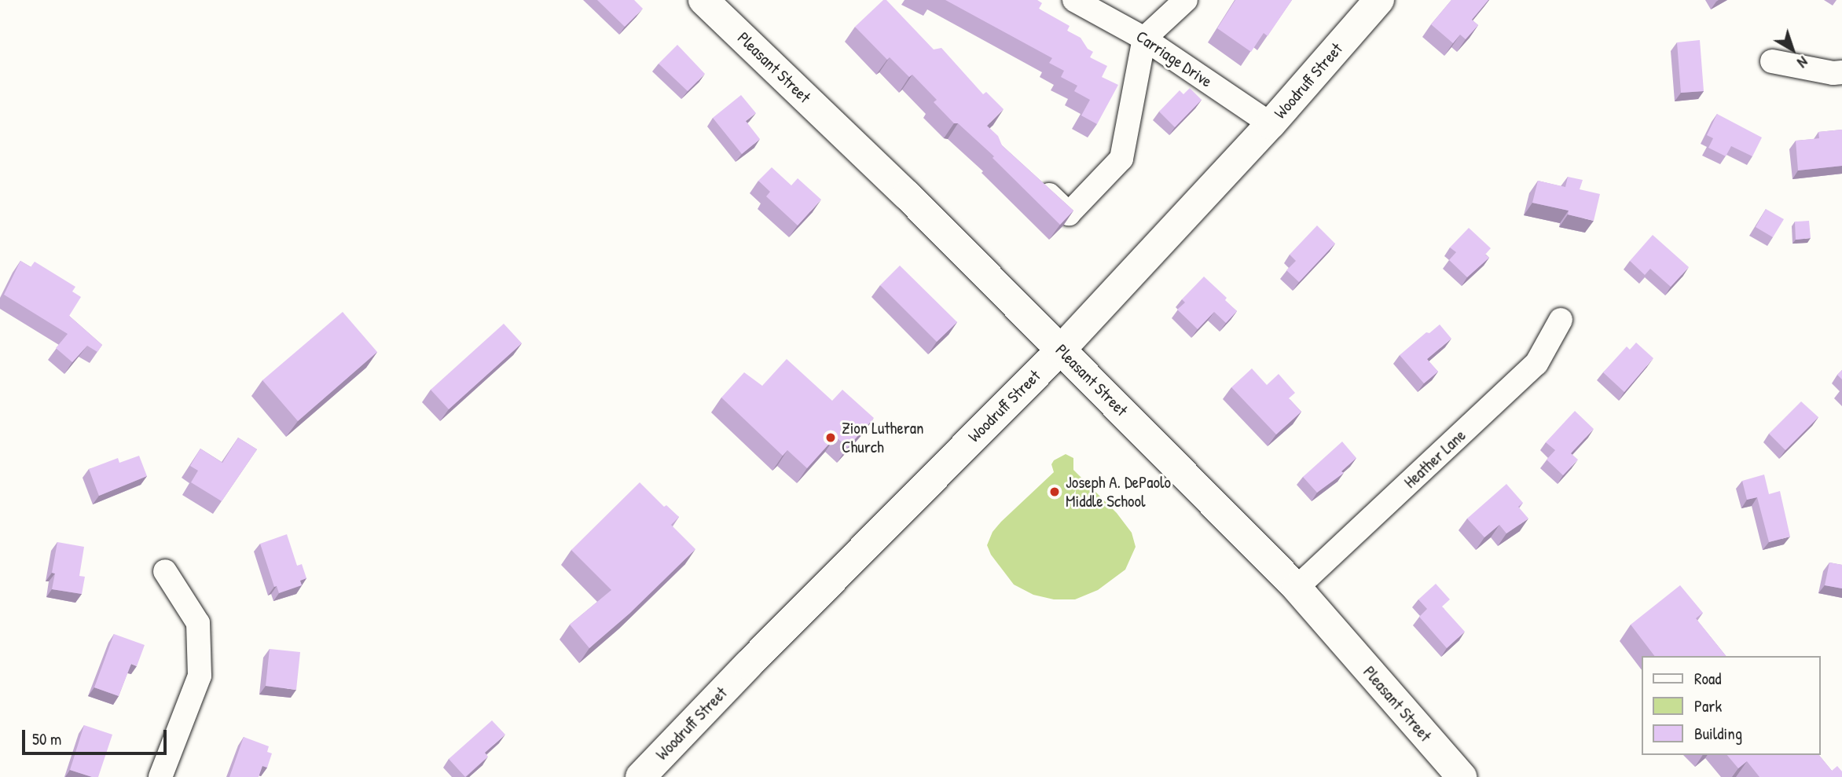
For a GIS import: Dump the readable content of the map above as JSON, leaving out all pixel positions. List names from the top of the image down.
{
  "streets": {
    "street": [
      "Carriage Drive",
      "Pleasant Street",
      "Woodruff Street",
      "Heather Lane"
    ]
  },
  "crossings": [
    ["Carriage Drive", "Woodruff Street"],
    ["Pleasant Street", "Woodruff Street"],
    ["Pleasant Street", "Heather Lane"]
  ],
  "places": ["Zion Lutheran Church", "Joseph A. DePaolo Middle School"],
  "legend": ["Road", "Park", "Building"],
  "scale_bar": "50 m",
  "north": "bottom right"
}
